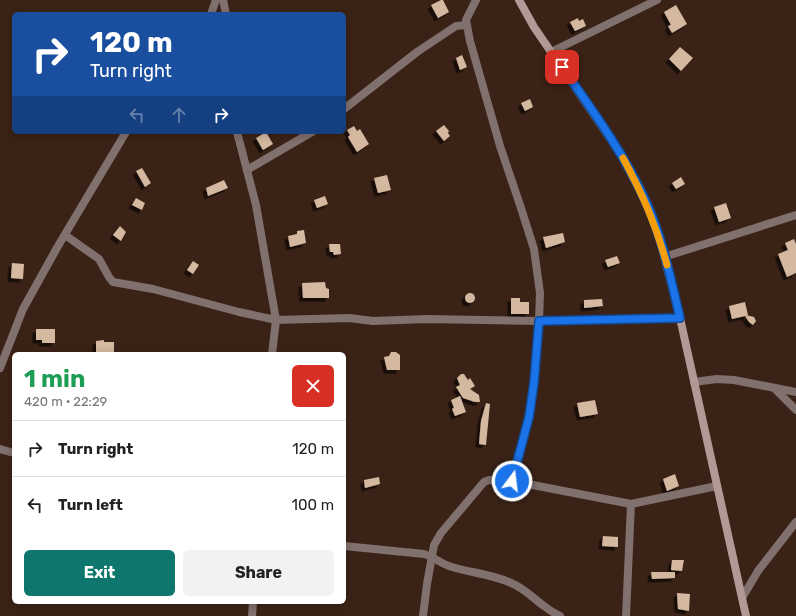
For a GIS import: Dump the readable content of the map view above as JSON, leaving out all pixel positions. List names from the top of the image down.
{
  "page": {
    "turn": ["120 m", "Turn right"],
    "heading": ["1 min", "420 m · 22:29"],
    "list": [
      {
        "name": "Turn right",
        "value": "120 m"
      },
      {
        "name": "Turn left",
        "value": "100 m"
      }
    ],
    "buttons": ["Exit", "Share"]
  }
}
